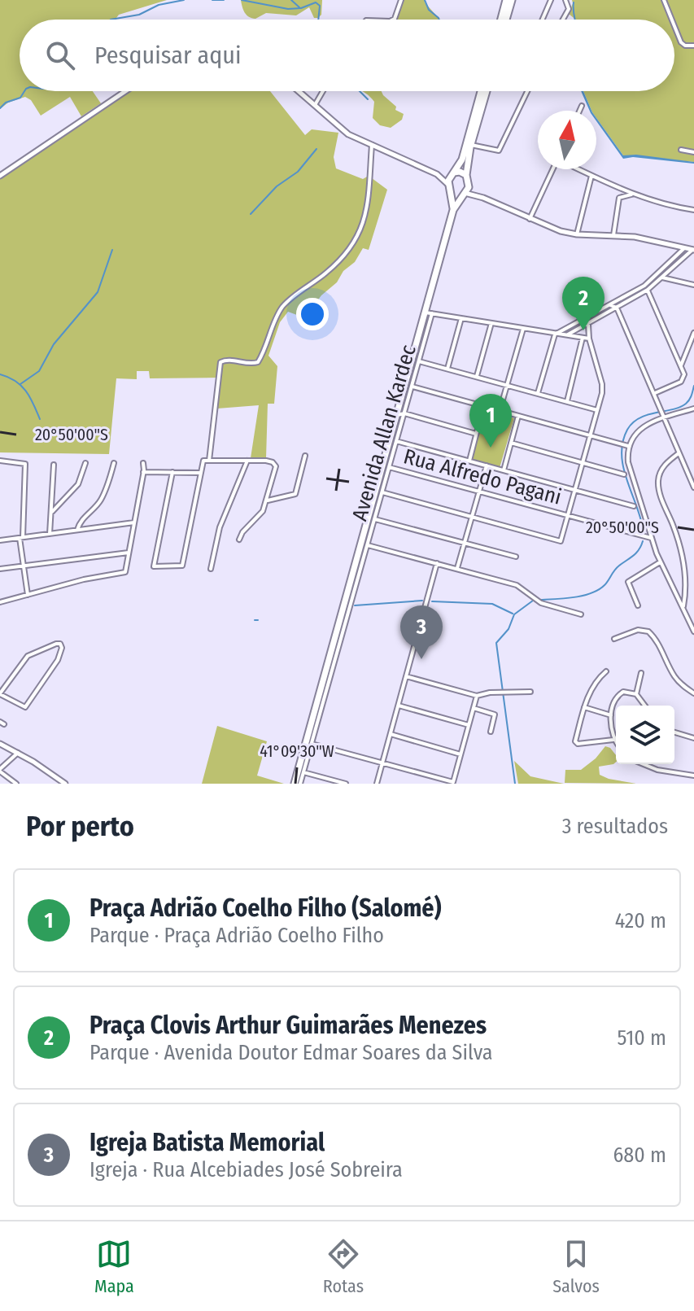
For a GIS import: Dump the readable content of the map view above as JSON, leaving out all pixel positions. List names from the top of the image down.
{
  "streets": {
    "street": ["Avenida Allan Kardec", "Rua Alfredo Pagani"]
  },
  "crossings": [
    ["Avenida Allan Kardec", "Rua Alfredo Pagani"]
  ],
  "north": "top",
  "page": {
    "search": "Pesquisar aqui",
    "pins": ["2", "1", "3"],
    "heading": ["Por perto", "3 resultados"],
    "list": [
      {
        "mark": "1",
        "name": "Praça Adrião Coelho Filho (Salomé)",
        "note": "Parque · Praça Adrião Coelho Filho",
        "value": "420 m"
      },
      {
        "mark": "2",
        "name": "Praça Clovis Arthur Guimarães Menezes",
        "note": "Parque · Avenida Doutor Edmar Soares da Silva",
        "value": "510 m"
      },
      {
        "mark": "3",
        "name": "Igreja Batista Memorial",
        "note": "Igreja · Rua Alcebiades José Sobreira",
        "value": "680 m"
      }
    ],
    "nav": ["Mapa", "Rotas", "Salvos"]
  },
  "coordinates": ["20°50'00\"S", "41°09'30\"W"]
}
